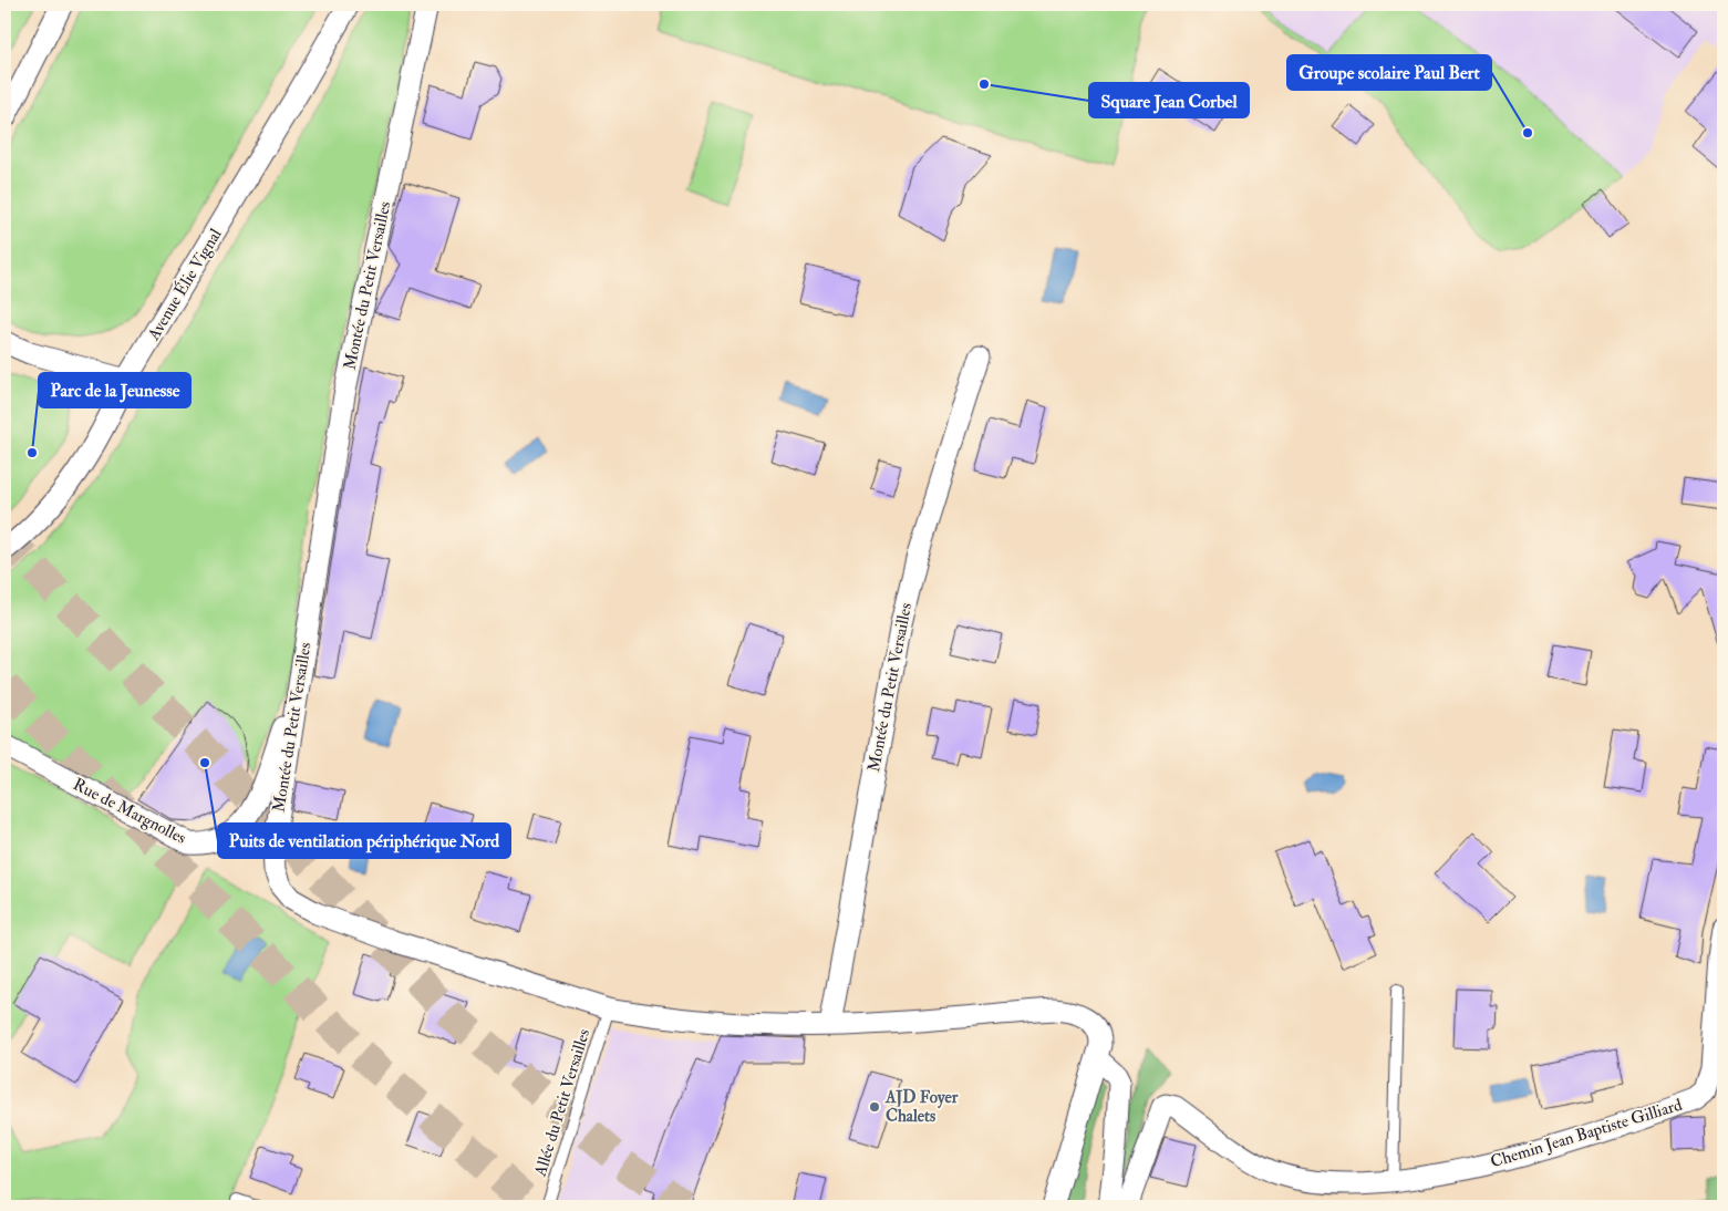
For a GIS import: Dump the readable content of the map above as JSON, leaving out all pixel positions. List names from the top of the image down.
{
  "streets": {
    "street": [
      "Avenue Élie Vignal",
      "Montée du Petit Versailles",
      "Rue de Margnolles",
      "Chemin Jean Baptiste Gilliard"
    ],
    "lane": ["Allée du Petit Versailles"]
  },
  "crossings": [
    ["Montée du Petit Versailles", "Rue de Margnolles"],
    ["Montée du Petit Versailles", "Allée du Petit Versailles"]
  ],
  "places": [
    "Square Jean Corbel",
    "Groupe scolaire Paul Bert",
    "Parc de la Jeunesse",
    "Puits de ventilation périphérique Nord",
    "AJD Foyer Chalets"
  ]
}
